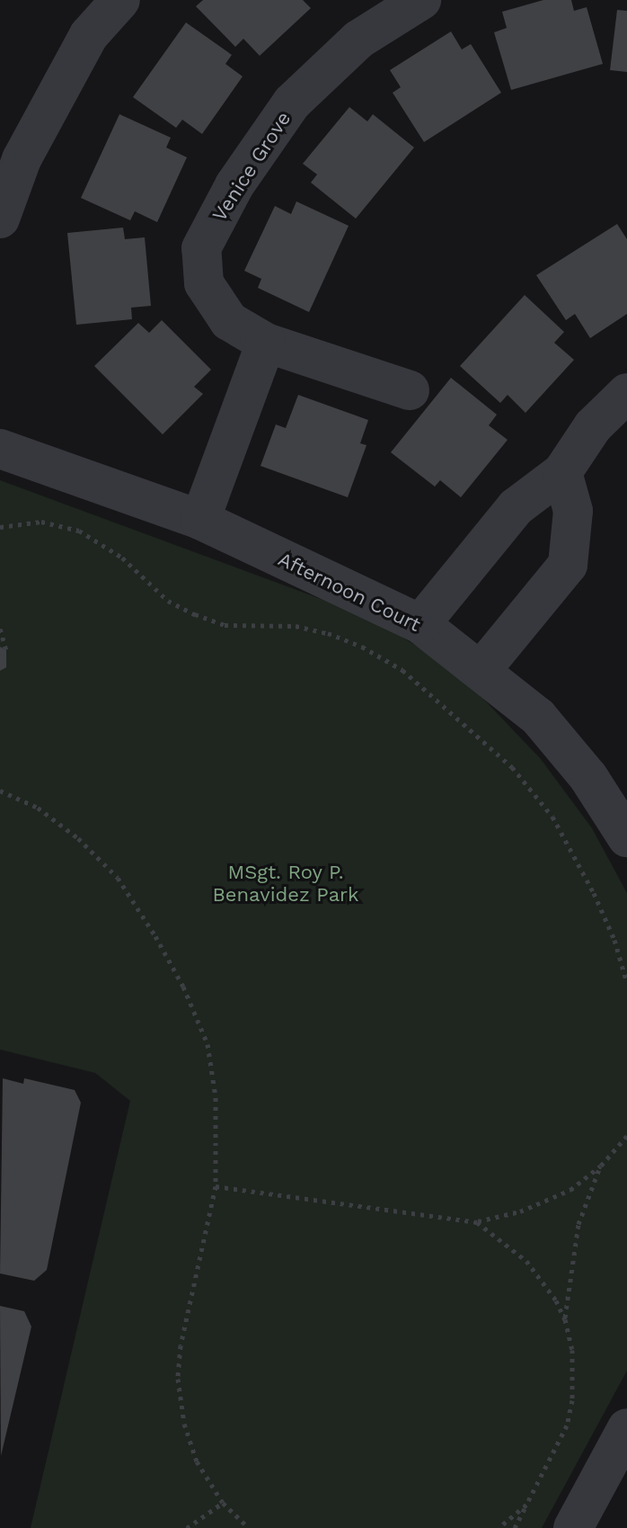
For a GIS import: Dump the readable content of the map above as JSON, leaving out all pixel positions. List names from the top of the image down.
{
  "streets": {
    "street": ["Venice Grove", "Afternoon Court"]
  },
  "parks": ["MSgt. Roy P. Benavidez Park"]
}
